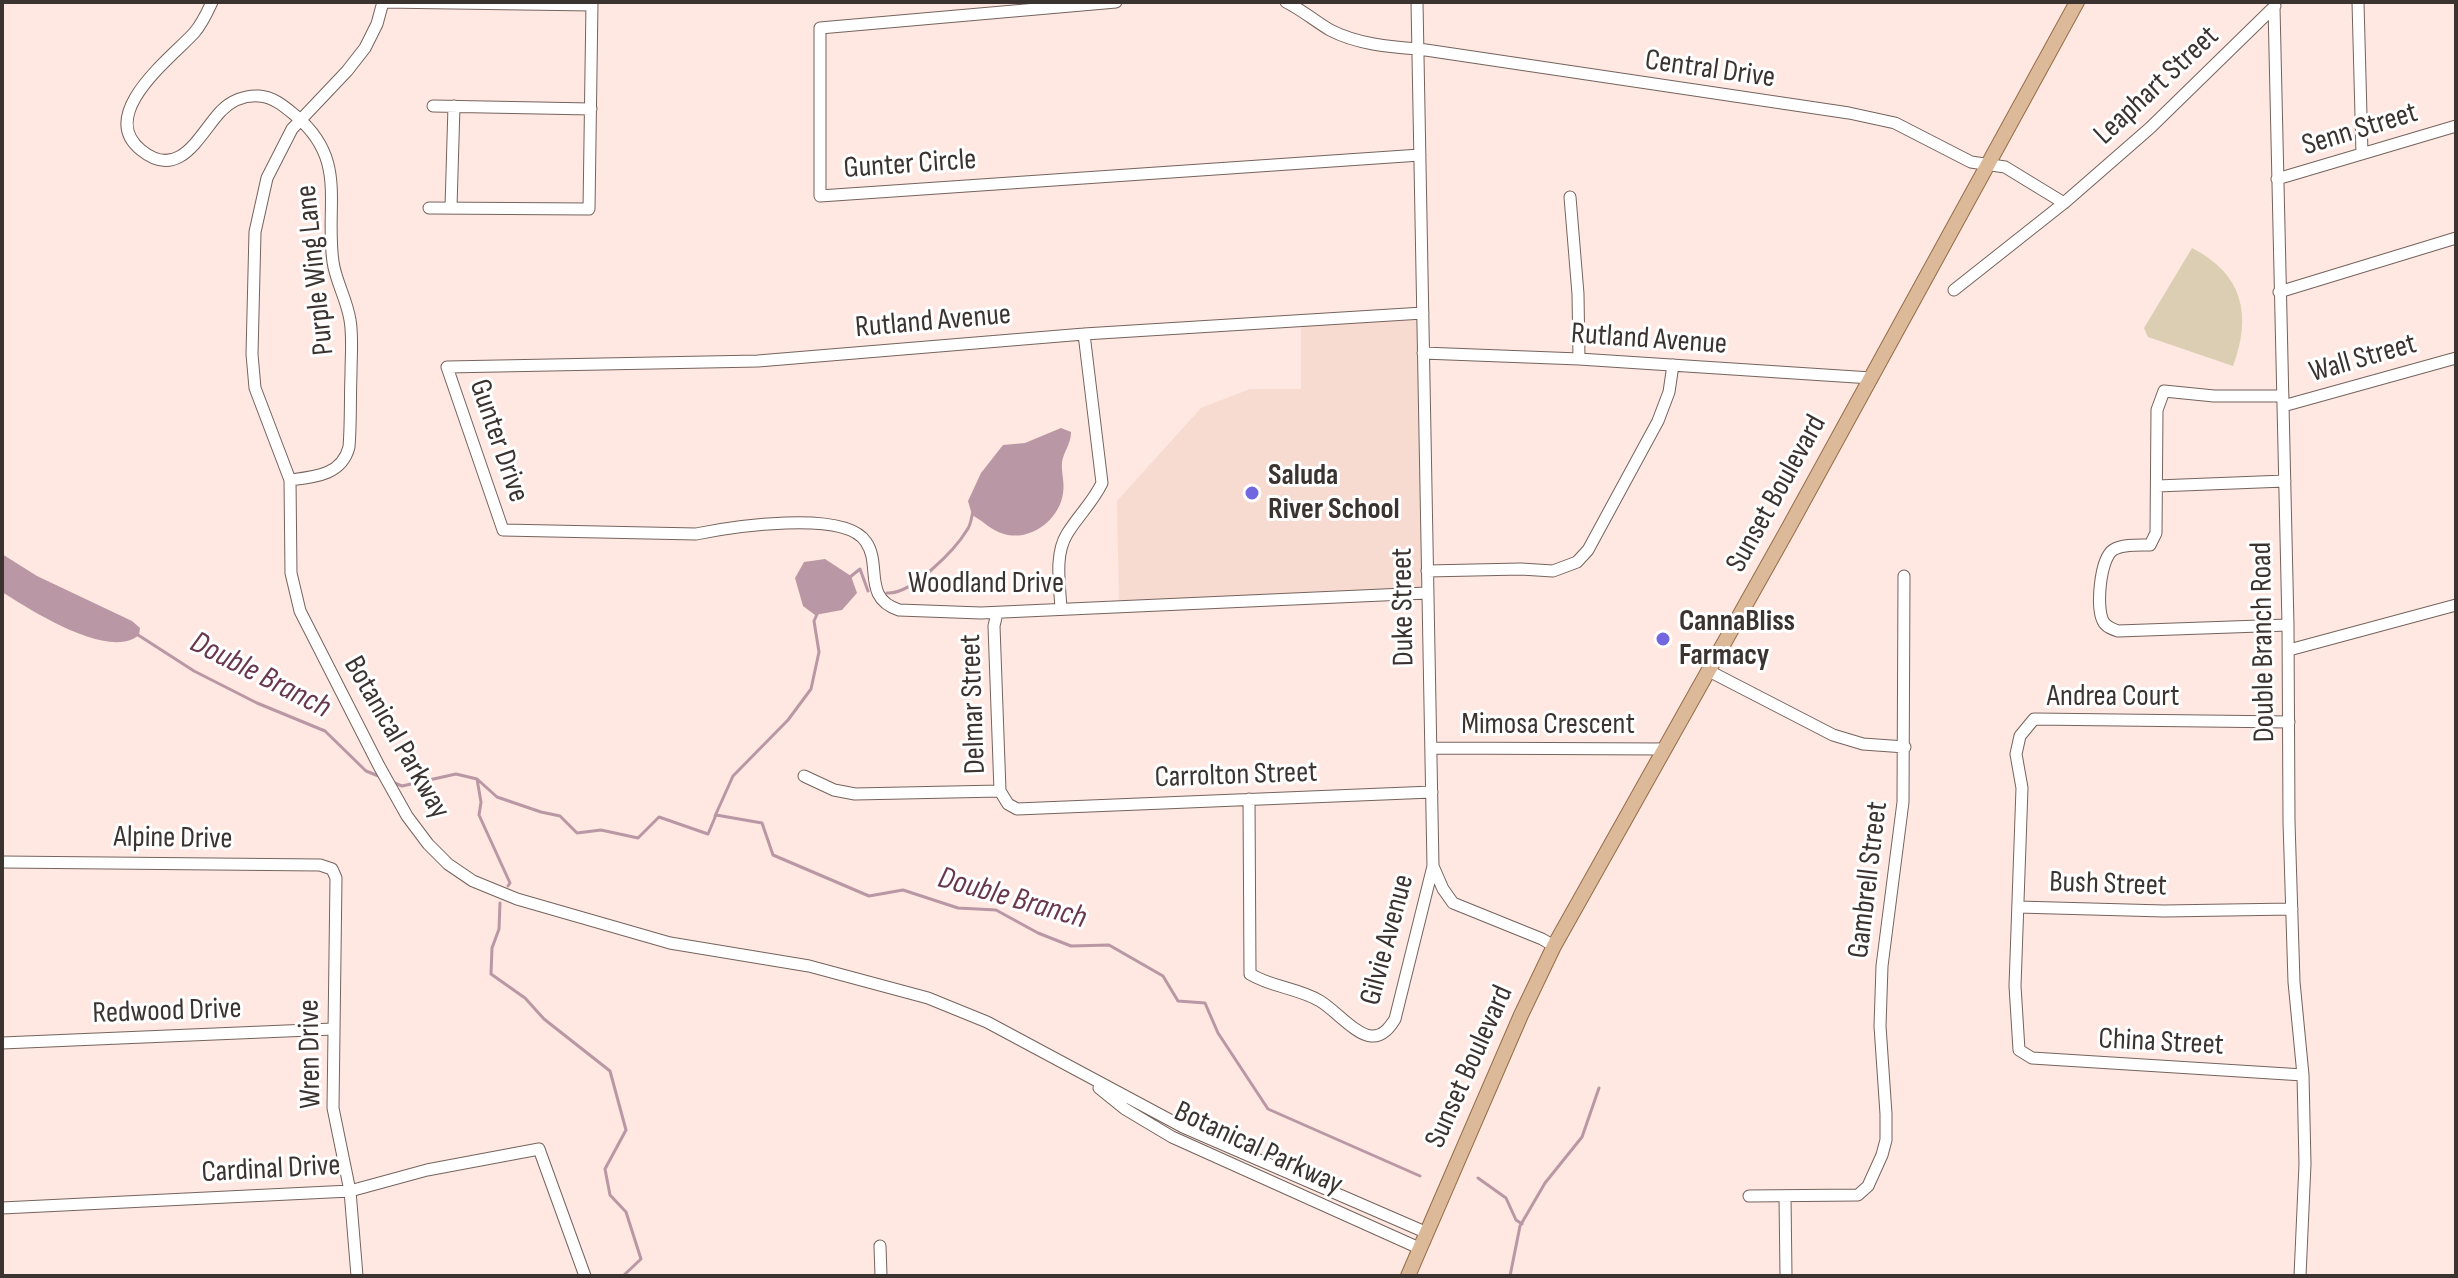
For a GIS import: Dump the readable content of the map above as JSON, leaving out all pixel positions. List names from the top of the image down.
{
  "streets": {
    "main road": ["Sunset Boulevard"],
    "street": [
      "Central Drive",
      "Leaphart Street",
      "Senn Street",
      "Gunter Circle",
      "Purple Wing Lane",
      "Rutland Avenue",
      "Wall Street",
      "Gunter Drive",
      "Woodland Drive",
      "Duke Street",
      "Double Branch Road",
      "Andrea Court",
      "Delmar Street",
      "Mimosa Crescent",
      "Botanical Parkway",
      "Carrolton Street",
      "Alpine Drive",
      "Gambrell Street",
      "Bush Street",
      "Gilvie Avenue",
      "Redwood Drive",
      "China Street",
      "Wren Drive",
      "Cardinal Drive"
    ]
  },
  "crossings": [
    ["Central Drive", "Sunset Boulevard"],
    ["Central Drive", "Duke Street"],
    ["Leaphart Street", "Double Branch Road"],
    ["Senn Street", "Double Branch Road"],
    ["Gunter Circle", "Duke Street"],
    ["Purple Wing Lane", "Botanical Parkway"],
    ["Rutland Avenue", "Gunter Drive"],
    ["Rutland Avenue", "Sunset Boulevard"],
    ["Rutland Avenue", "Duke Street"],
    ["Wall Street", "Double Branch Road"],
    ["Gunter Drive", "Woodland Drive"],
    ["Sunset Boulevard", "Duke Street"],
    ["Sunset Boulevard", "Mimosa Crescent"],
    ["Sunset Boulevard", "Botanical Parkway"],
    ["Woodland Drive", "Duke Street"],
    ["Woodland Drive", "Delmar Street"],
    ["Duke Street", "Mimosa Crescent"],
    ["Duke Street", "Carrolton Street"],
    ["Duke Street", "Gilvie Avenue"],
    ["Double Branch Road", "Andrea Court"],
    ["Double Branch Road", "Bush Street"],
    ["Double Branch Road", "China Street"],
    ["Andrea Court", "Bush Street"],
    ["Delmar Street", "Carrolton Street"],
    ["Carrolton Street", "Gilvie Avenue"],
    ["Alpine Drive", "Wren Drive"],
    ["Bush Street", "China Street"],
    ["Redwood Drive", "Wren Drive"],
    ["Wren Drive", "Cardinal Drive"]
  ],
  "water": ["Double Branch"],
  "places": ["Saluda River School", "CannaBliss Farmacy"]
}
